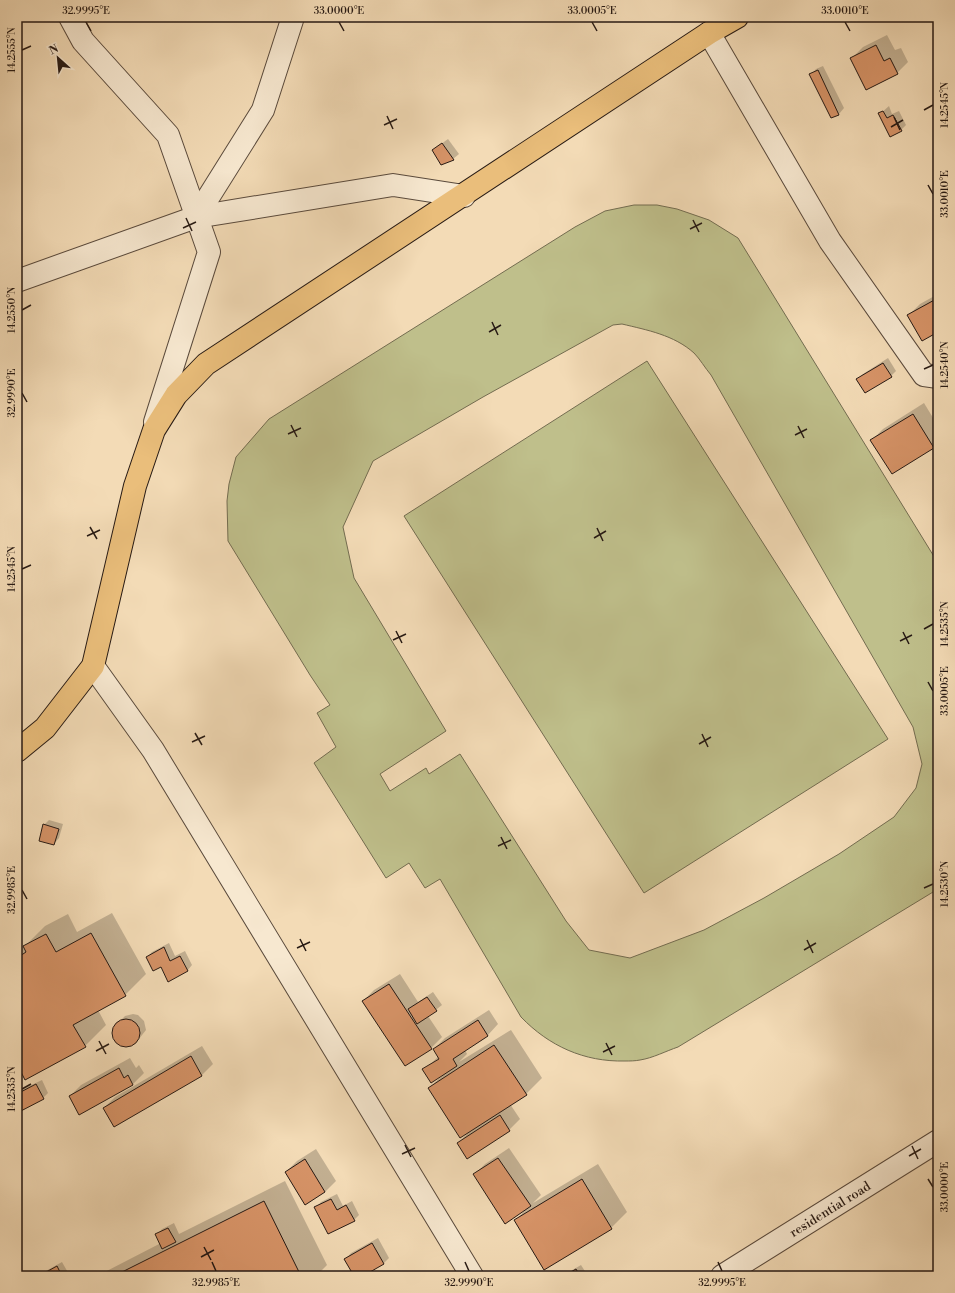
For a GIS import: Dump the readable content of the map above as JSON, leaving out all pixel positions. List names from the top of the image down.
{
  "streets": {
    "street": ["residential road"]
  },
  "north": "top left",
  "coordinates": [
    "32.9995°E",
    "33.0000°E",
    "33.0005°E",
    "33.0010°E",
    "14.2555°N",
    "14.2545°N",
    "14.2550°N",
    "14.2540°N",
    "32.9990°E",
    "14.2535°N",
    "14.2530°N",
    "32.9985°E"
  ]
}
